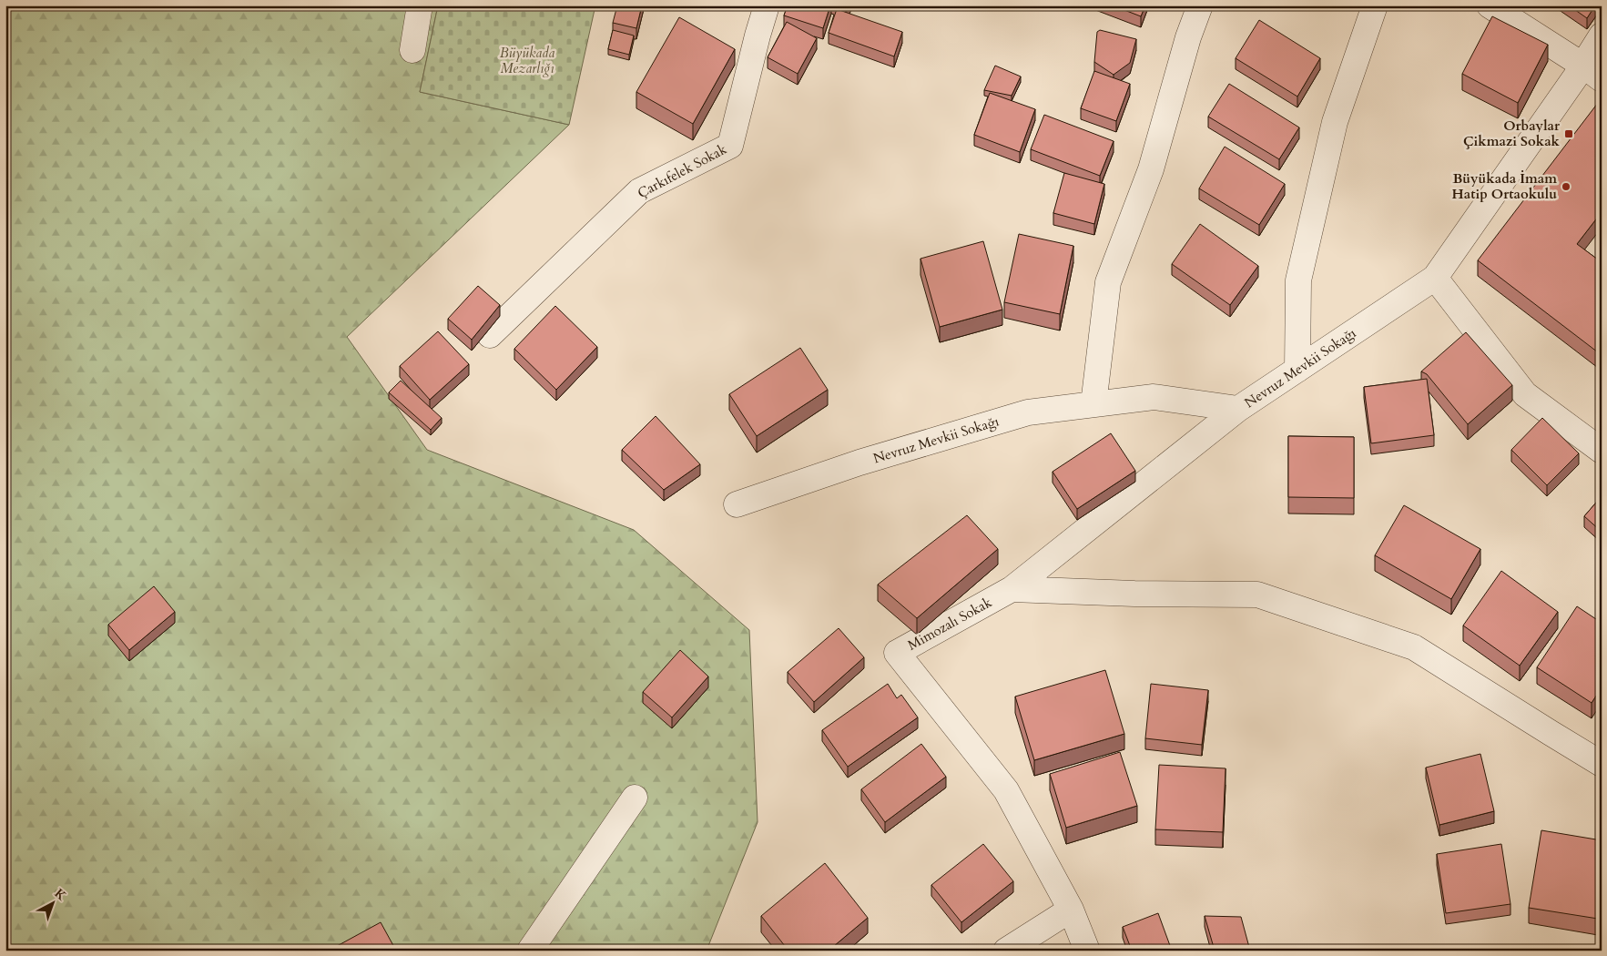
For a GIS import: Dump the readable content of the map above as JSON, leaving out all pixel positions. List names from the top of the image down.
{
  "streets": {
    "street": ["Çarkıfelek Sokak", "Nevruz Mevkii Sokağı", "Mimozalı Sokak"]
  },
  "crossings": [
    ["Nevruz Mevkii Sokağı", "Mimozalı Sokak"]
  ],
  "parks": ["Büyükada Mezarlığı"],
  "places": {
    "transit": ["Orbaylar Çikmazi Sokak"],
    "other": ["Büyükada İmam Hatip Ortaokulu"]
  },
  "north": "top right"
}
